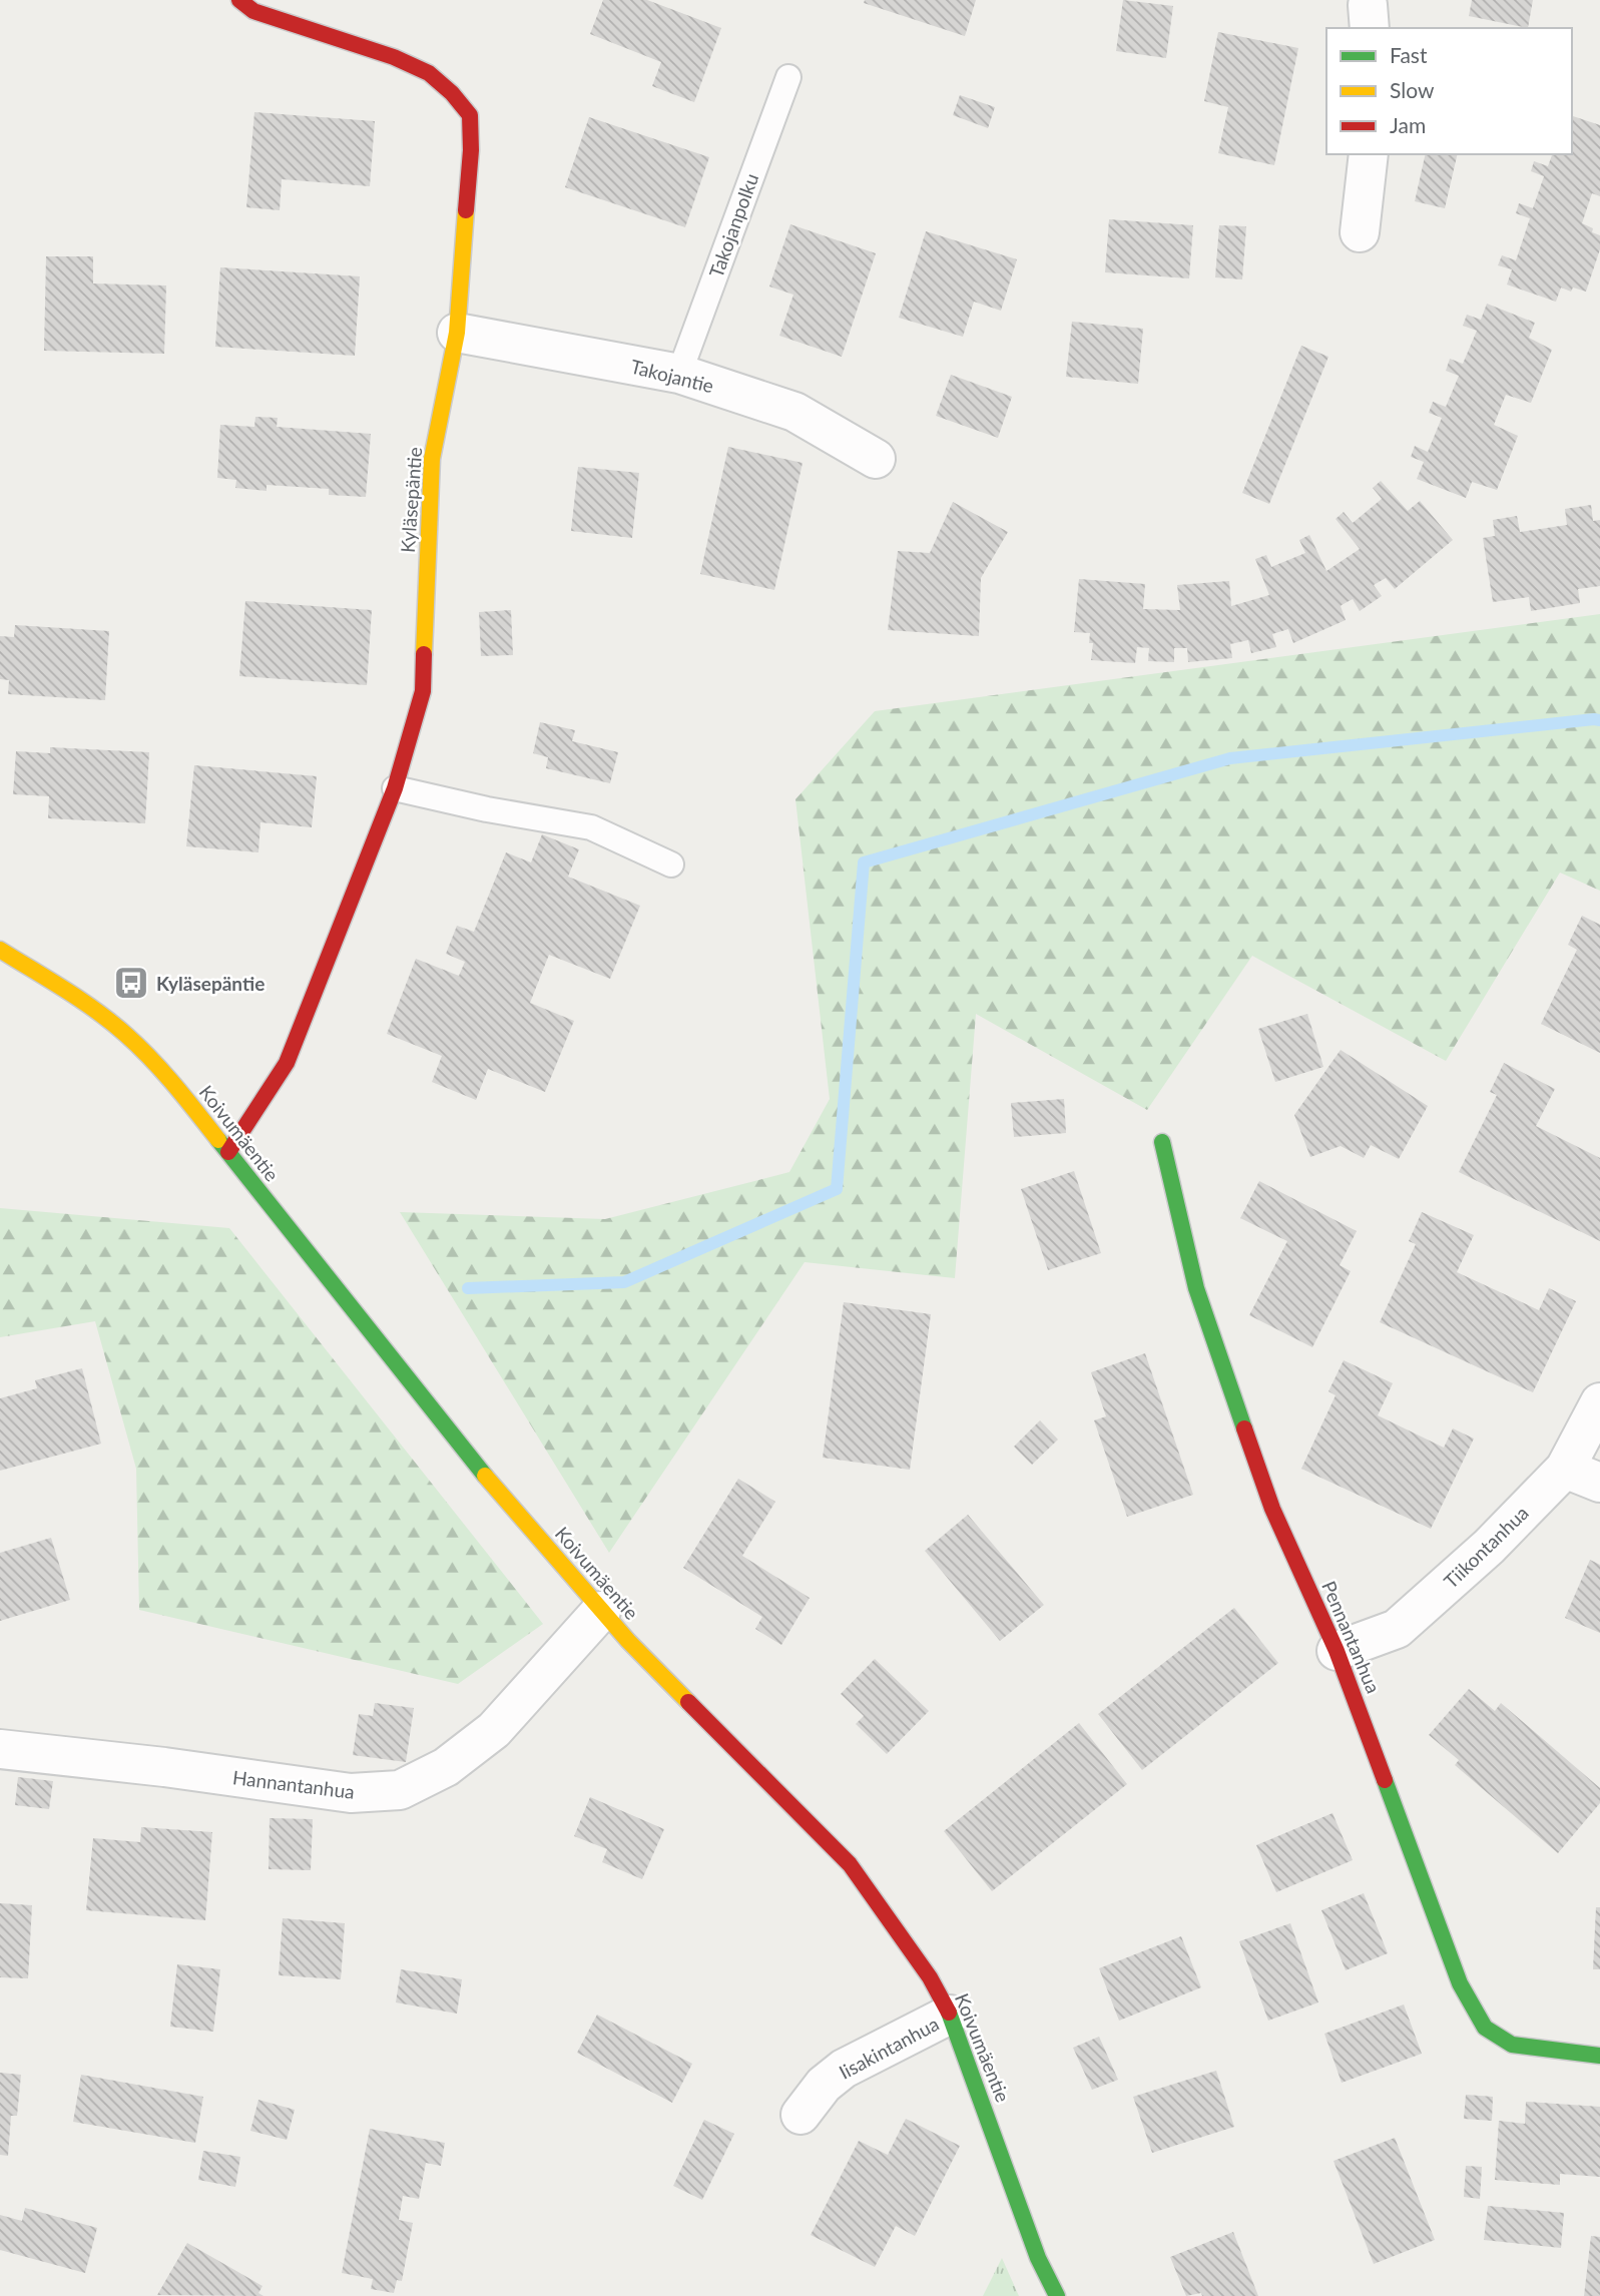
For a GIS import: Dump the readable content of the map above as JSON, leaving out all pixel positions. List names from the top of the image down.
{
  "streets": {
    "street": [
      "Takojantie",
      "Kyläsepäntie",
      "Koivumäentie",
      "Tiikontanhua",
      "Pennantanhua",
      "Hannantanhua",
      "Iisakintanhua"
    ],
    "lane": ["Takojanpolku"]
  },
  "crossings": [
    ["Takojanpolku", "Takojantie"],
    ["Takojantie", "Kyläsepäntie"],
    ["Kyläsepäntie", "Koivumäentie"],
    ["Koivumäentie", "Hannantanhua"],
    ["Koivumäentie", "Iisakintanhua"],
    ["Tiikontanhua", "Pennantanhua"]
  ],
  "places": {
    "bus stop": ["Kyläsepäntie"]
  },
  "legend": ["Fast", "Slow", "Jam"]
}
